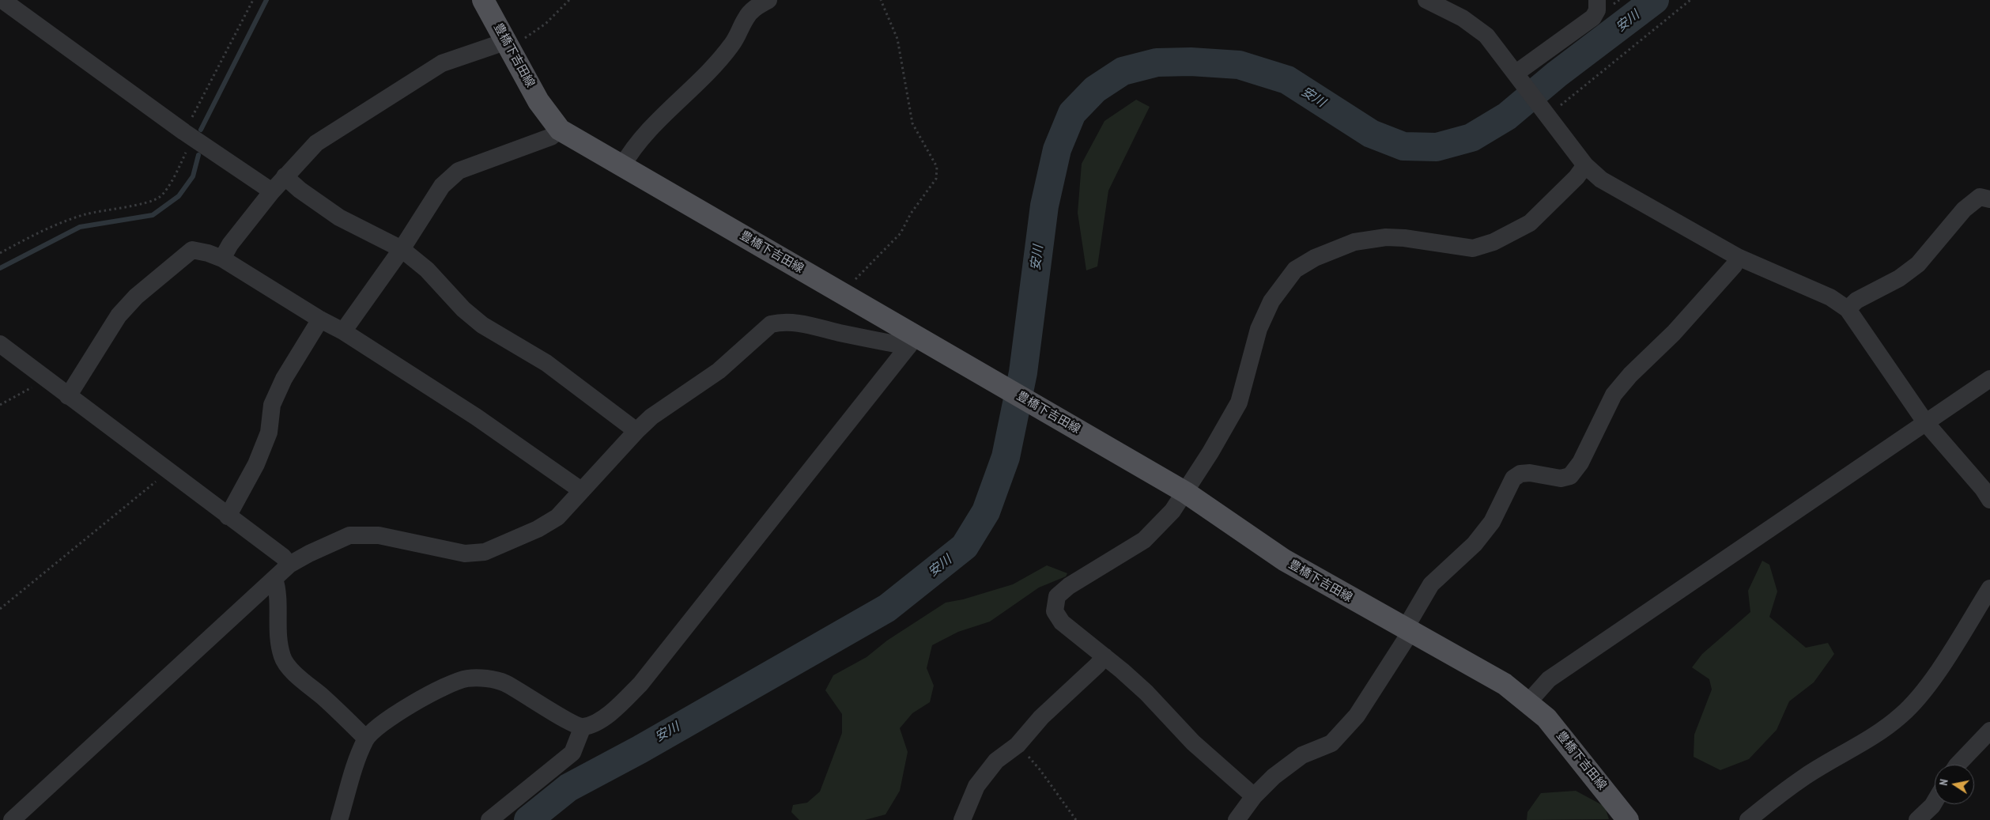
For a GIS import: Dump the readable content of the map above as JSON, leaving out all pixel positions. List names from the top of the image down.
{
  "streets": {
    "main road": ["豊橋下吉田線"]
  },
  "water": ["安川"],
  "north": "left"
}
